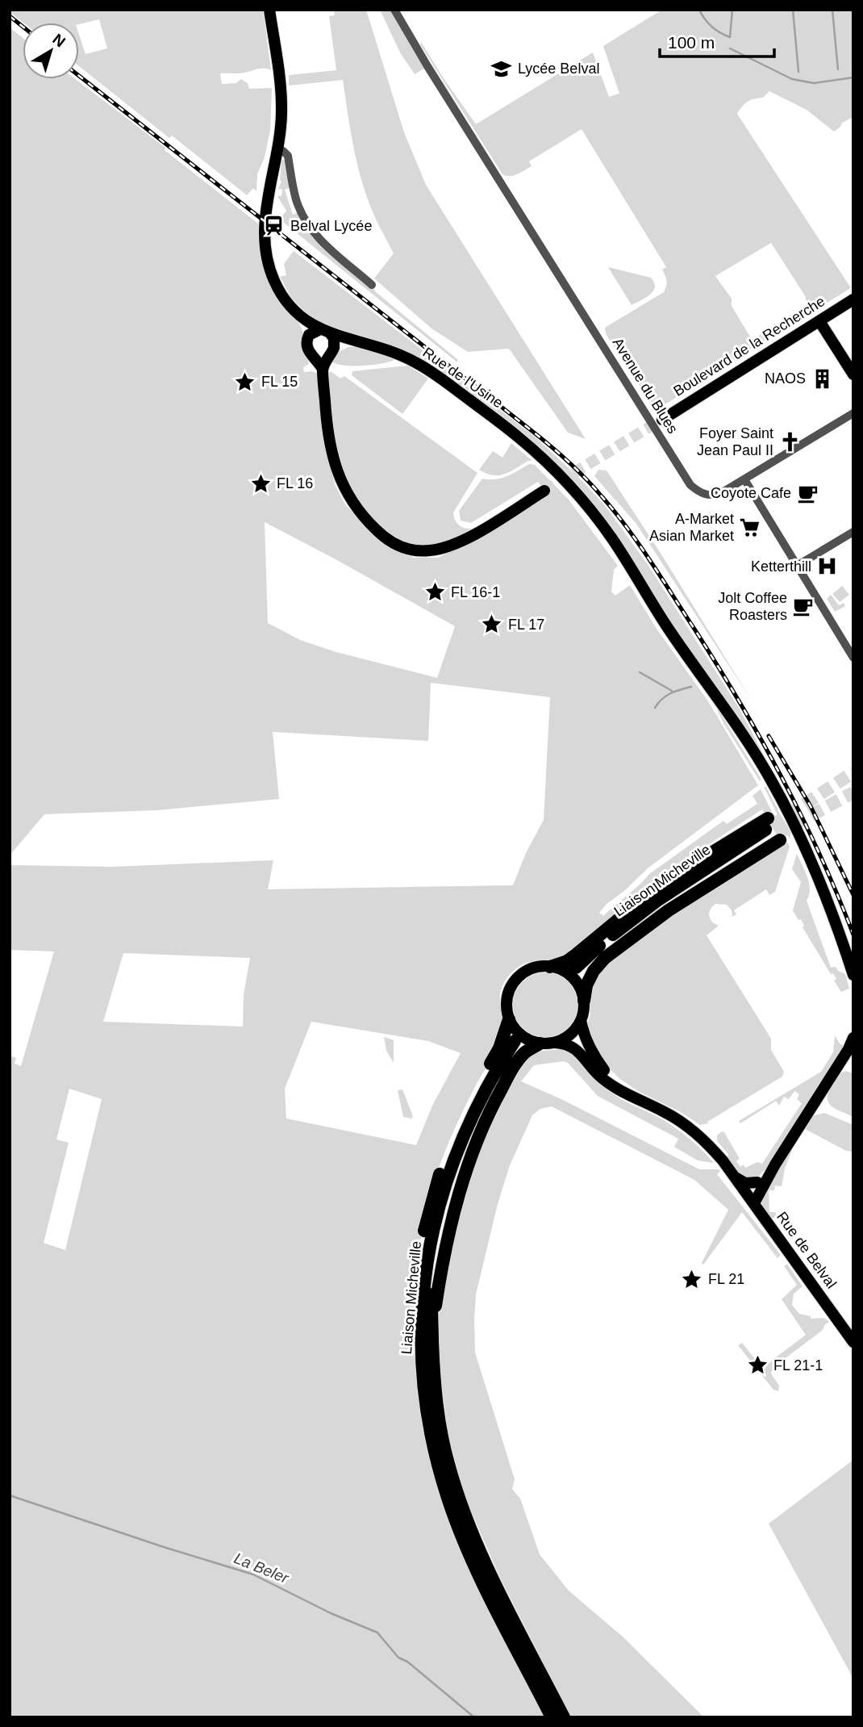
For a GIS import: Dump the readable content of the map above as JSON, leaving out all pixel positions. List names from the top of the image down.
{
  "streets": {
    "highway": ["Liaison Micheville"],
    "main road": ["Boulevard de la Recherche", "Rue de l'Usine", "Rue de Belval"],
    "street": ["Avenue du Blues"]
  },
  "water": ["La Beler"],
  "places": {
    "school or university": ["Lycée Belval"],
    "station": ["Belval Lycée"],
    "building": ["NAOS"],
    "place": [
      "FL 15",
      "FL 16",
      "FL 16-1",
      "FL 17",
      "FL 21",
      "FL 21-1"
    ],
    "church": ["Foyer Saint Jean Paul II"],
    "cafe": ["Coyote Cafe", "Jolt Coffee Roasters"],
    "supermarket": ["A-Market Asian Market"],
    "hospital": ["Ketterthill"]
  },
  "scale_bar": "100 m",
  "north": "top right"
}
